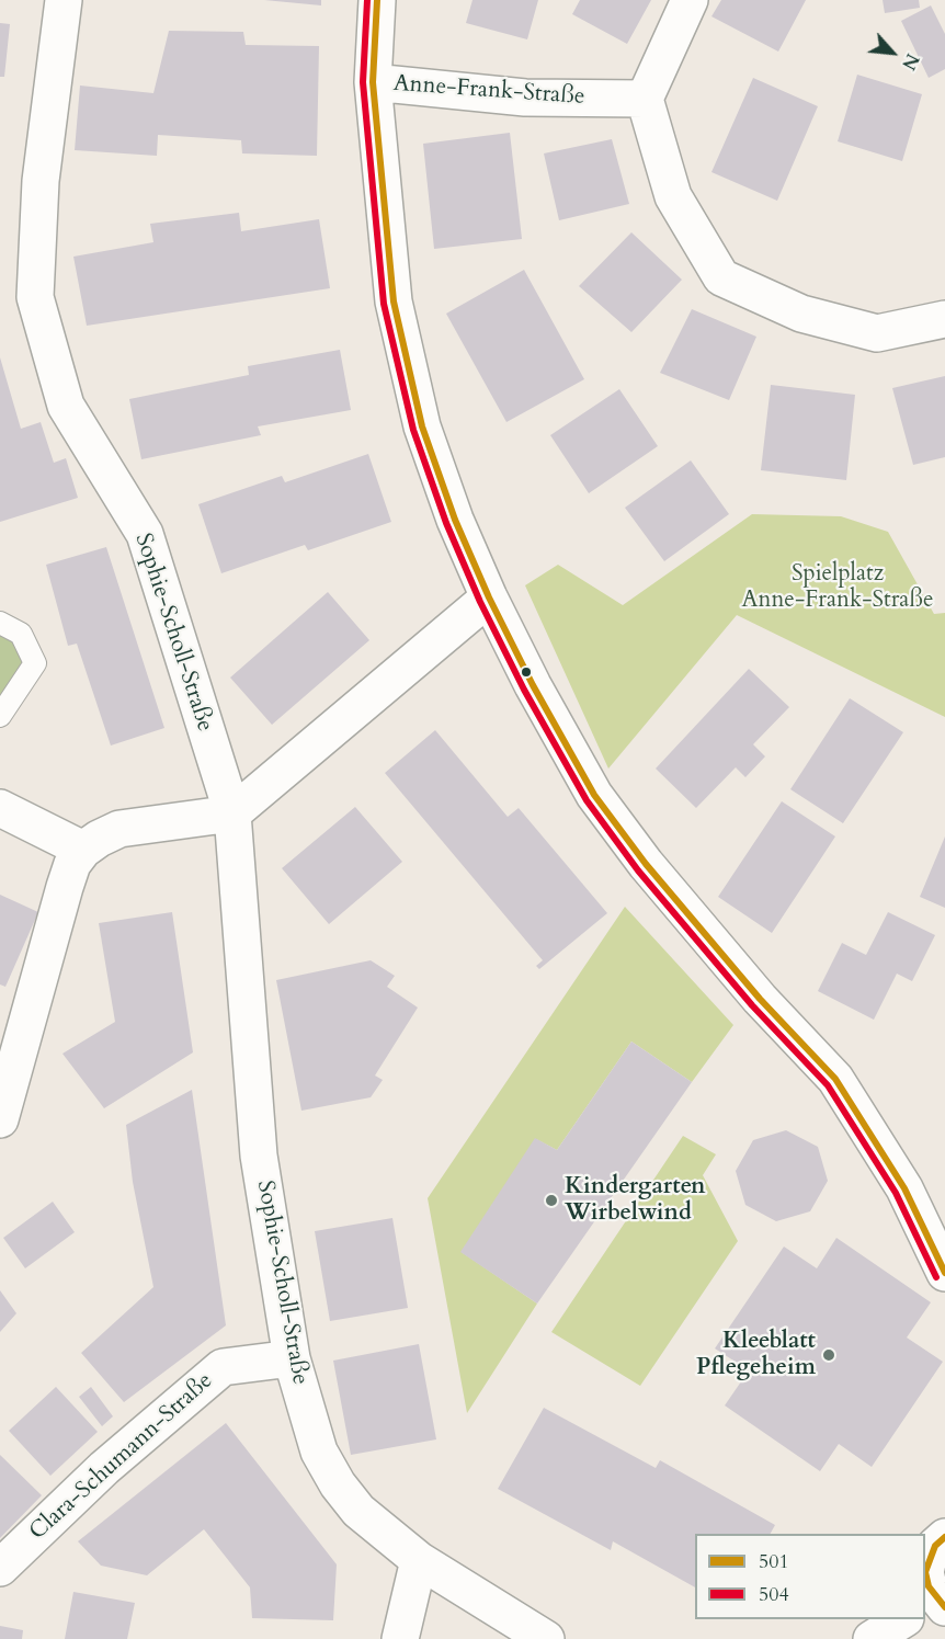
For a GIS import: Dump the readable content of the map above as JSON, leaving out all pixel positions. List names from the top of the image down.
{
  "streets": {
    "street": ["Anne-Frank-Straße", "Sophie-Scholl-Straße", "Clara-Schumann-Straße"]
  },
  "crossings": [
    ["Sophie-Scholl-Straße", "Clara-Schumann-Straße"]
  ],
  "parks": ["Spielplatz Anne-Frank-Straße"],
  "places": ["Kindergarten Wirbelwind", "Kleeblatt Pflegeheim"],
  "lines": ["transit line 501", "transit line 504"],
  "legend": ["501", "504"],
  "north": "bottom right"
}
